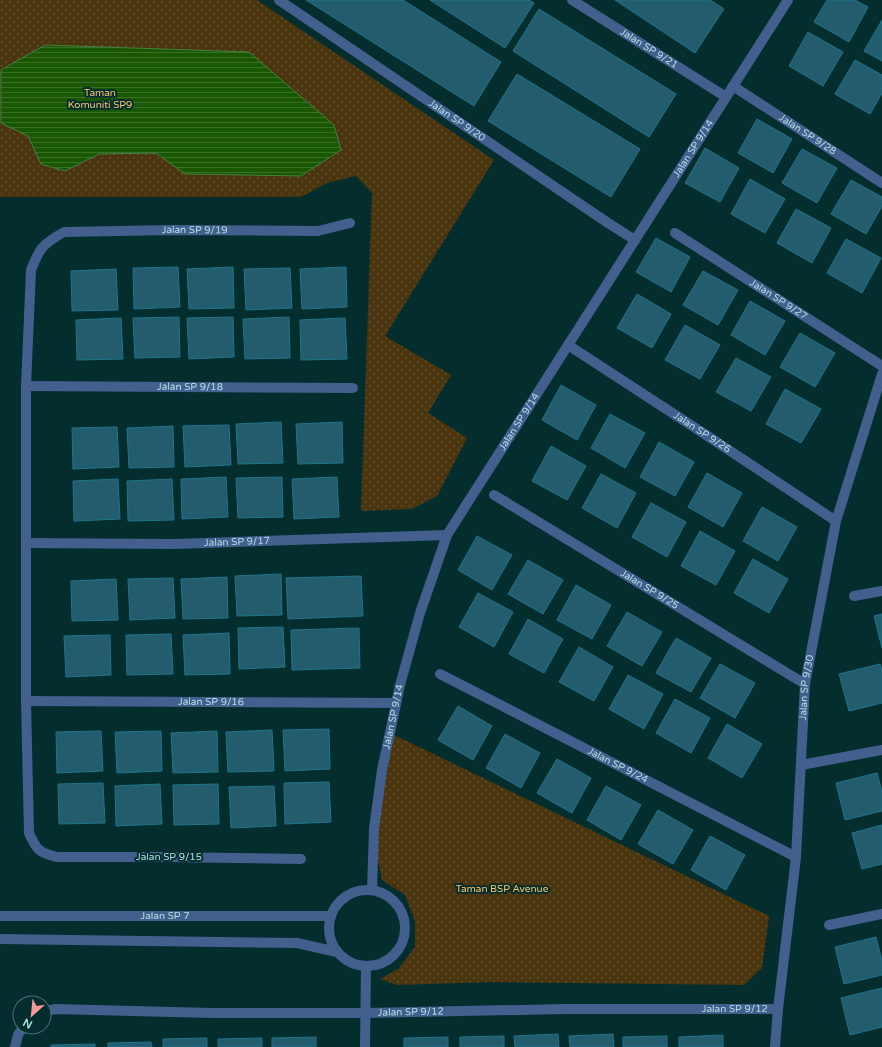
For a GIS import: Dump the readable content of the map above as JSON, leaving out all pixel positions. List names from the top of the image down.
{
  "streets": {
    "street": [
      "Jalan SP 9/21",
      "Jalan SP 9/20",
      "Jalan SP 9/28",
      "Jalan SP 9/14",
      "Jalan SP 9/19",
      "Jalan SP 9/27",
      "Jalan SP 9/18",
      "Jalan SP 9/26",
      "Jalan SP 9/17",
      "Jalan SP 9/25",
      "Jalan SP 9/30",
      "Jalan SP 9/16",
      "Jalan SP 9/24",
      "Jalan SP 9/15",
      "Jalan SP 7",
      "Jalan SP 9/12"
    ]
  },
  "crossings": [
    ["Jalan SP 9/21", "Jalan SP 9/14"],
    ["Jalan SP 9/20", "Jalan SP 9/14"],
    ["Jalan SP 9/28", "Jalan SP 9/14"],
    ["Jalan SP 9/14", "Jalan SP 9/26"],
    ["Jalan SP 9/14", "Jalan SP 9/17"],
    ["Jalan SP 9/14", "Jalan SP 9/16"],
    ["Jalan SP 9/14", "Jalan SP 7"],
    ["Jalan SP 9/19", "Jalan SP 9/18"],
    ["Jalan SP 9/26", "Jalan SP 9/30"],
    ["Jalan SP 9/25", "Jalan SP 9/30"],
    ["Jalan SP 9/30", "Jalan SP 9/24"],
    ["Jalan SP 9/30", "Jalan SP 9/12"],
    ["Jalan SP 9/16", "Jalan SP 9/15"]
  ],
  "parks": ["Taman Komuniti SP9", "Taman BSP Avenue"],
  "north": "bottom left"
}
